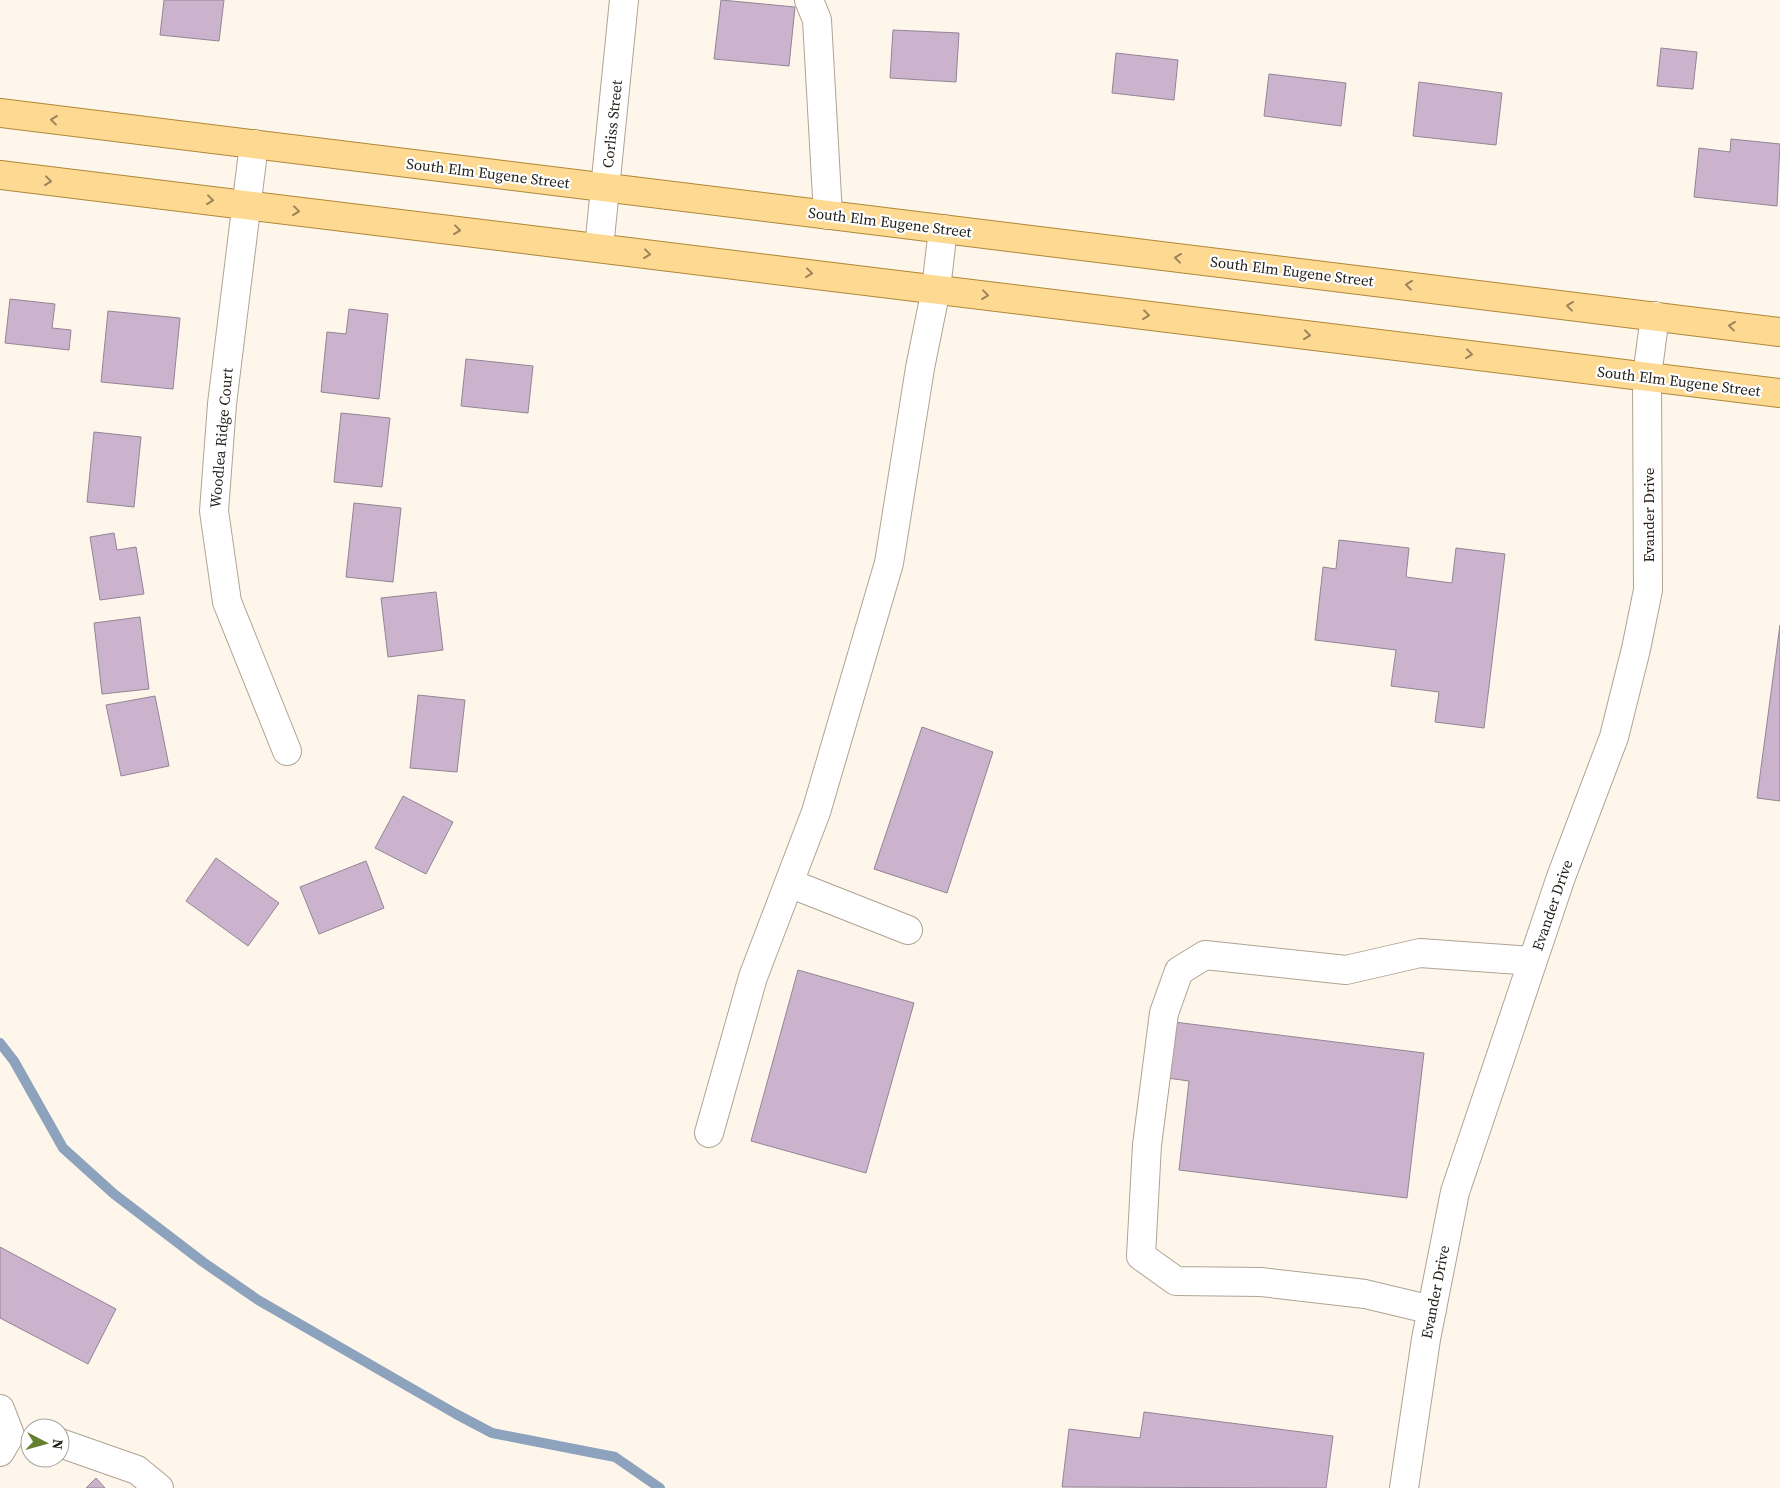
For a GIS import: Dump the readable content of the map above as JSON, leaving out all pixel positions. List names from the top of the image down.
{
  "streets": {
    "main road": ["South Elm Eugene Street"],
    "street": ["Corliss Street", "Woodlea Ridge Court", "Evander Drive"]
  },
  "crossings": [
    ["Corliss Street", "South Elm Eugene Street"],
    ["South Elm Eugene Street", "Woodlea Ridge Court"],
    ["South Elm Eugene Street", "Evander Drive"]
  ],
  "north": "right"
}
